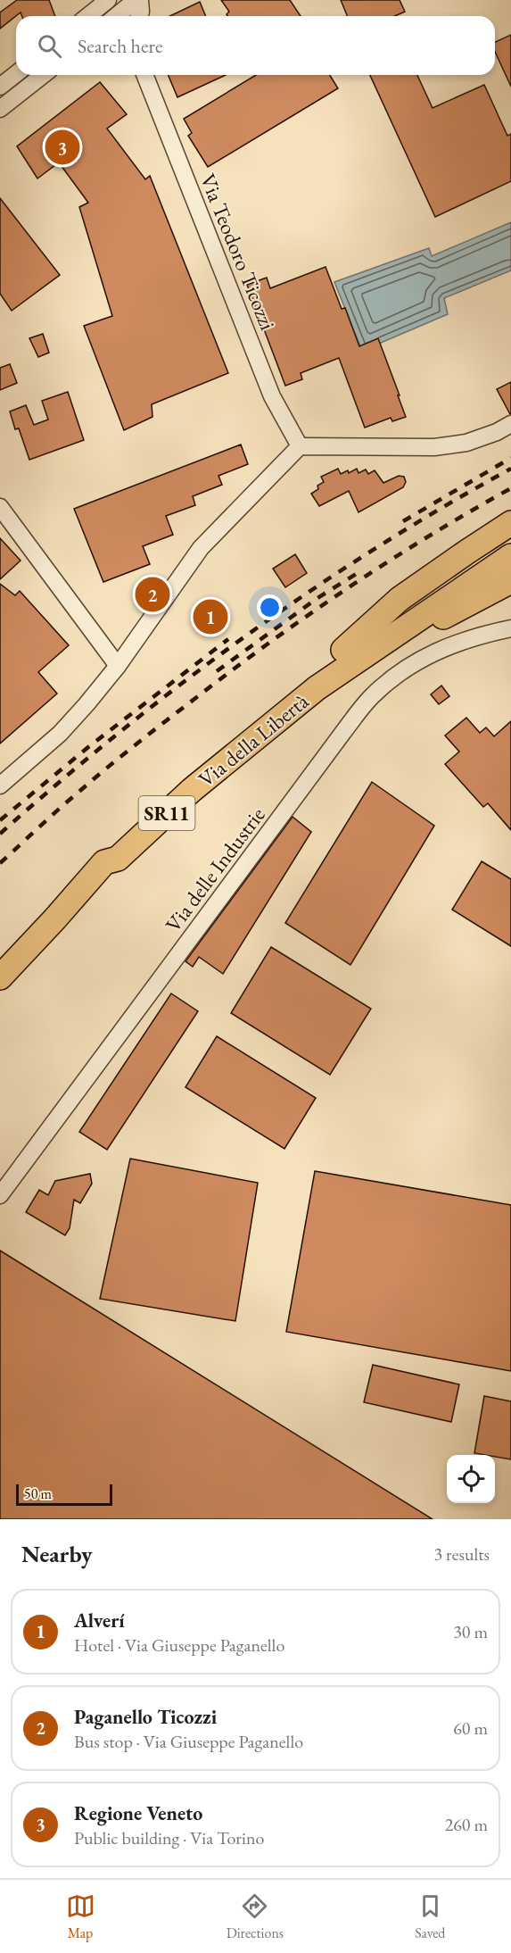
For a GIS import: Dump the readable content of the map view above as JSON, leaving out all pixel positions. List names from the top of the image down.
{
  "streets": {
    "highway": ["Via della Libertà", "SR11"],
    "street": ["Via Teodoro Ticozzi", "Via delle Industrie"]
  },
  "scale_bar": "50 m",
  "page": {
    "search": "Search here",
    "pins": ["3", "2", "1"],
    "scale": "50 m",
    "heading": ["Nearby", "3 results"],
    "list": [
      {
        "mark": "1",
        "name": "Alverí",
        "note": "Hotel · Via Giuseppe Paganello",
        "value": "30 m"
      },
      {
        "mark": "2",
        "name": "Paganello Ticozzi",
        "note": "Bus stop · Via Giuseppe Paganello",
        "value": "60 m"
      },
      {
        "mark": "3",
        "name": "Regione Veneto",
        "note": "Public building · Via Torino",
        "value": "260 m"
      }
    ],
    "nav": ["Map", "Directions", "Saved"]
  }
}
